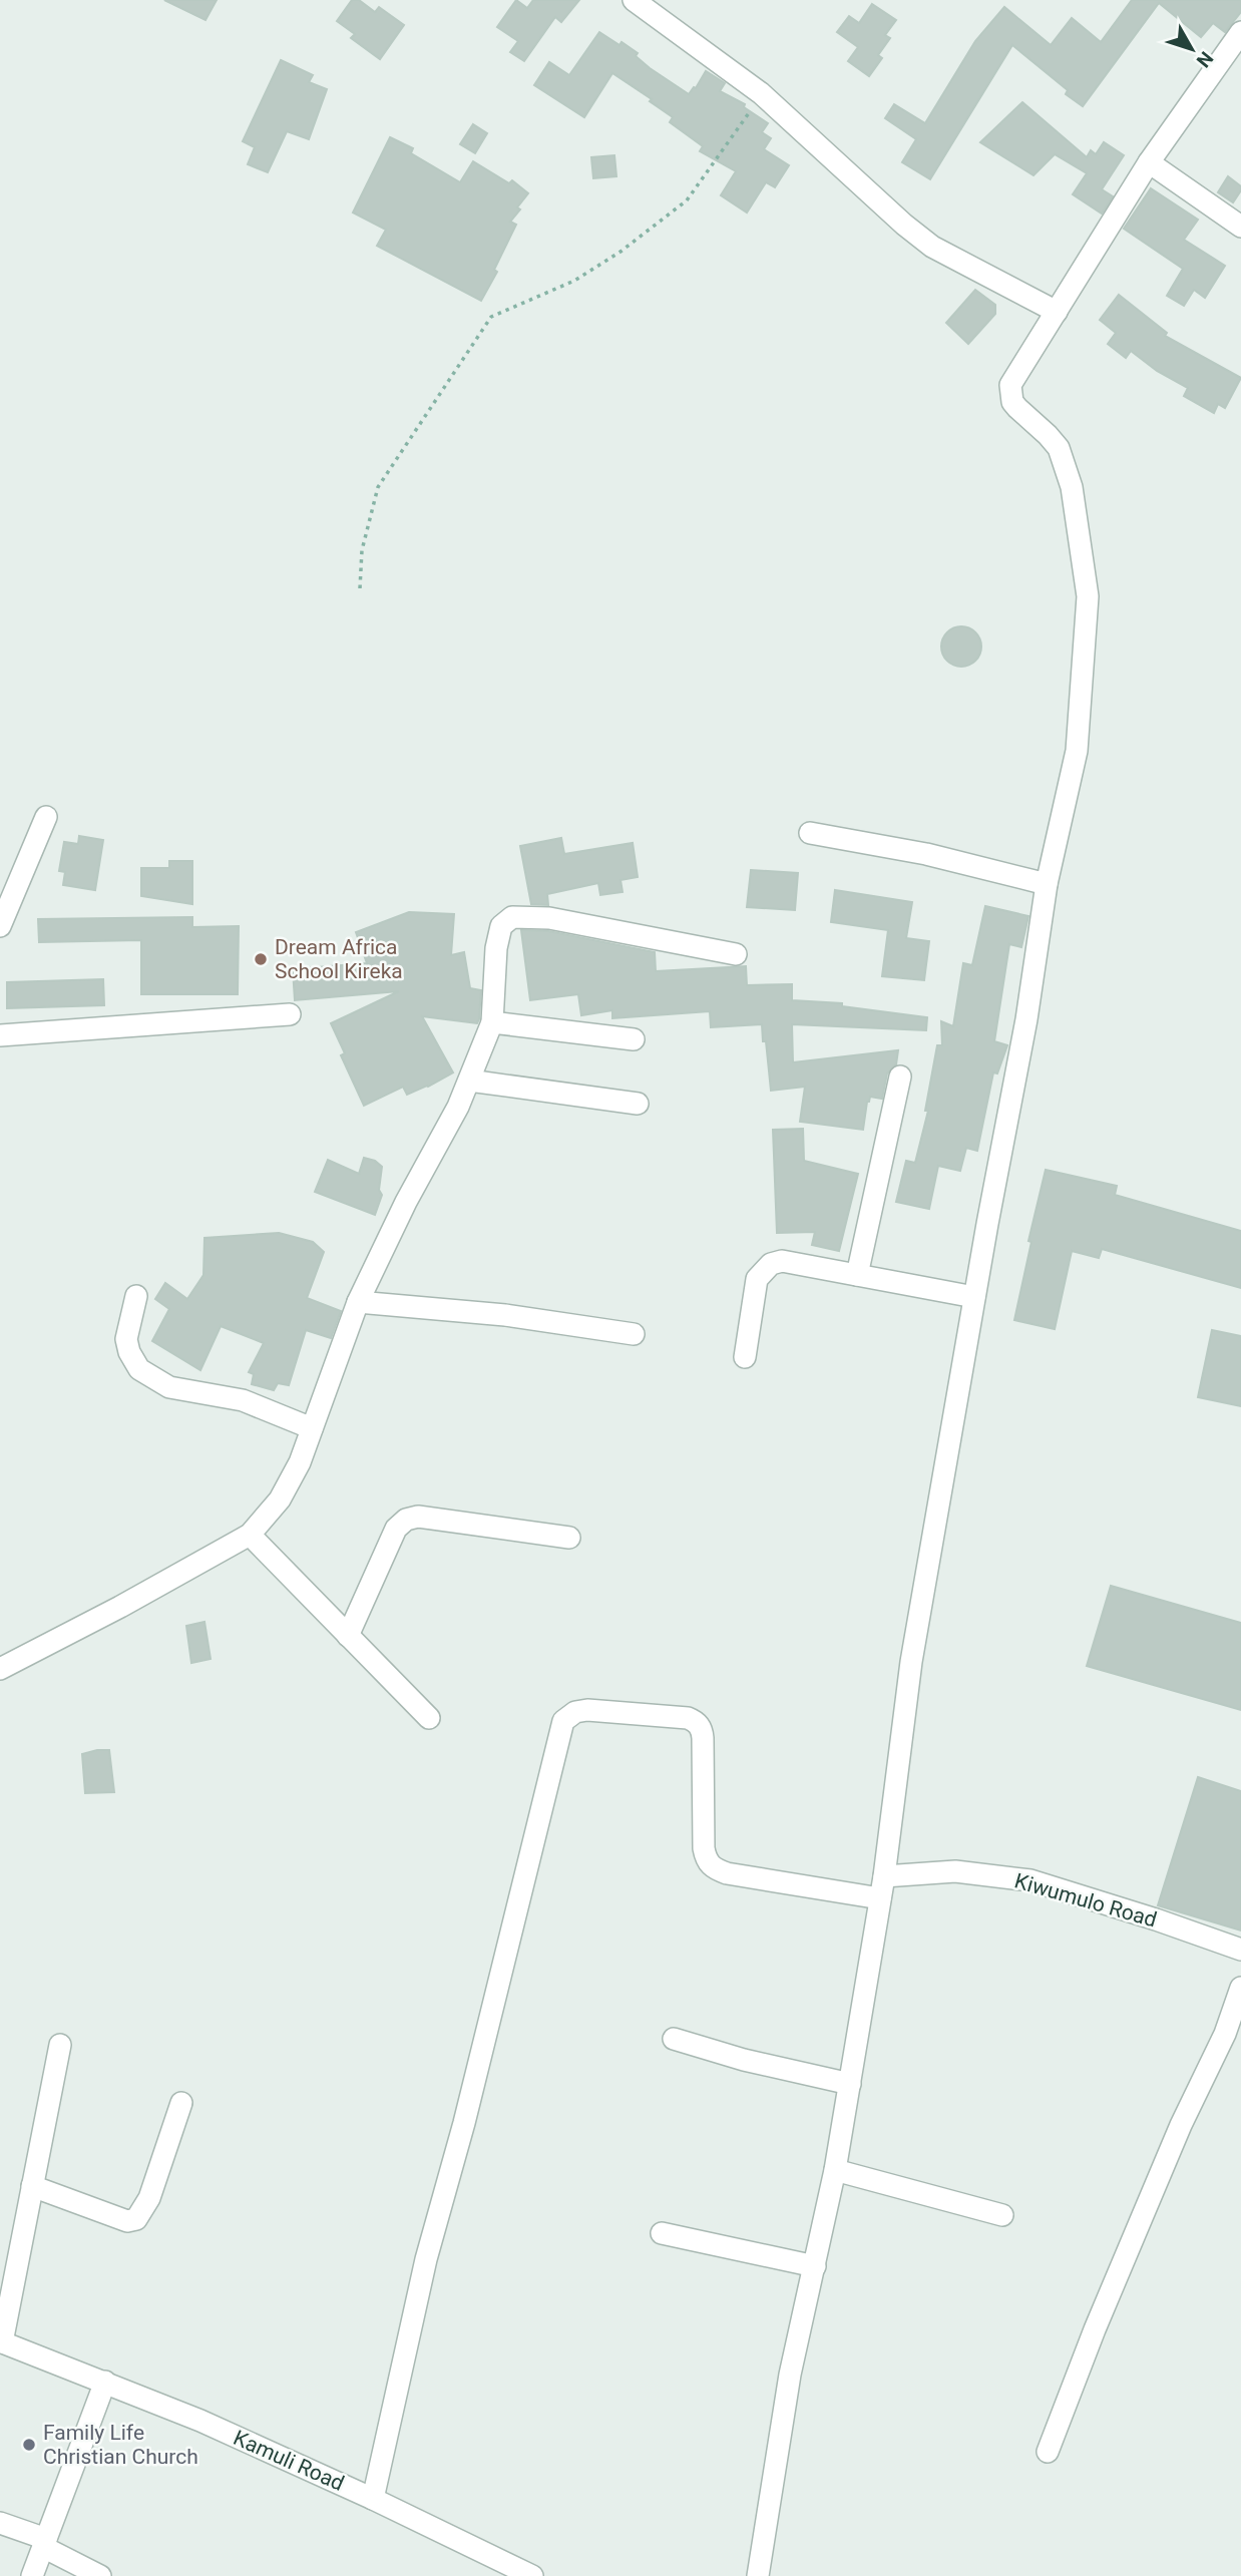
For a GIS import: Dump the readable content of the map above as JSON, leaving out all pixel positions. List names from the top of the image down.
{
  "streets": {
    "street": ["Kiwumulo Road", "Kamuli Road"]
  },
  "places": ["Dream Africa School Kireka", "Family Life Christian Church"],
  "north": "bottom right"
}
